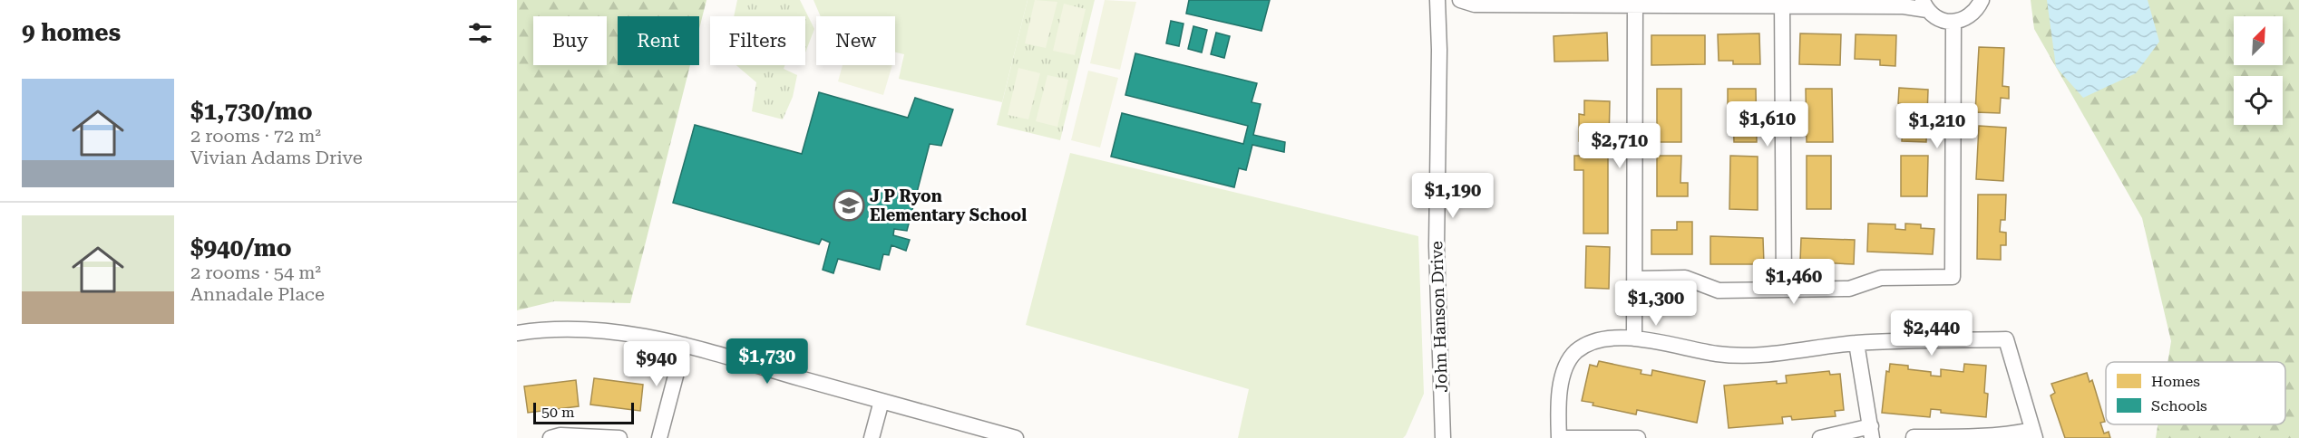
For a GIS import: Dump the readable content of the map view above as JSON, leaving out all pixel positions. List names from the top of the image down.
{
  "streets": {
    "street": ["John Hanson Drive"]
  },
  "places": {
    "school or university": ["J P Ryon Elementary School"]
  },
  "legend": ["Homes", "Schools"],
  "scale_bar": "50 m",
  "north": "top right",
  "page": {
    "heading": "9 homes",
    "chip": [
      "Buy",
      "Rent",
      "Filters",
      "New"
    ],
    "list": [
      {
        "name": "$1,730/mo",
        "note": "2 rooms · 72 m² · Vivian Adams Drive"
      },
      {
        "name": "$940/mo",
        "note": "2 rooms · 54 m² · Annadale Place"
      }
    ],
    "price": [
      "$1,610",
      "$1,210",
      "$2,710",
      "$1,190",
      "$1,460",
      "$1,300",
      "$2,440",
      "$1,730",
      "$940"
    ],
    "scale": "50 m"
  }
}
